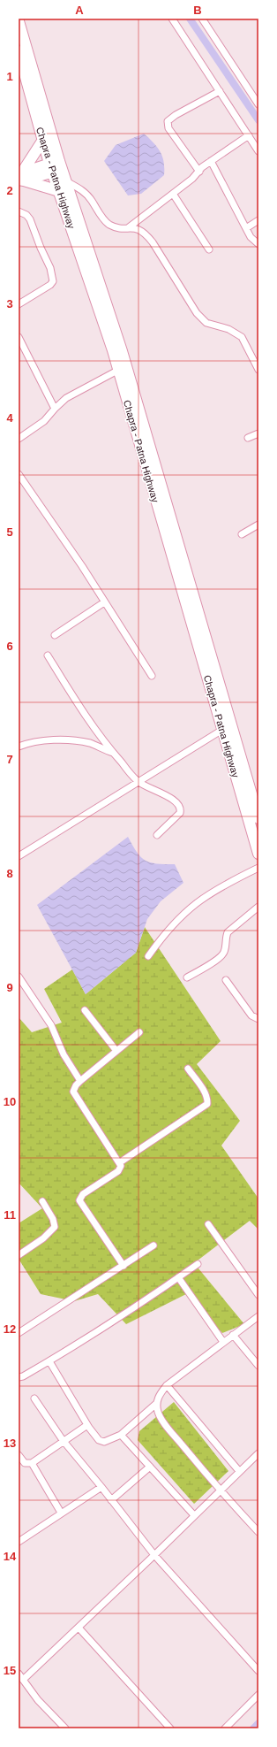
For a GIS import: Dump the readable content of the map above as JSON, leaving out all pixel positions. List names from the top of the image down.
{
  "streets": {
    "highway": ["Chapra - Patna Highway"]
  },
  "grid": {
    "columns": ["A", "B"],
    "rows": [
      "1",
      "2",
      "3",
      "4",
      "5",
      "6",
      "7",
      "8",
      "9",
      "10",
      "11",
      "12",
      "13",
      "14",
      "15"
    ]
  }
}
